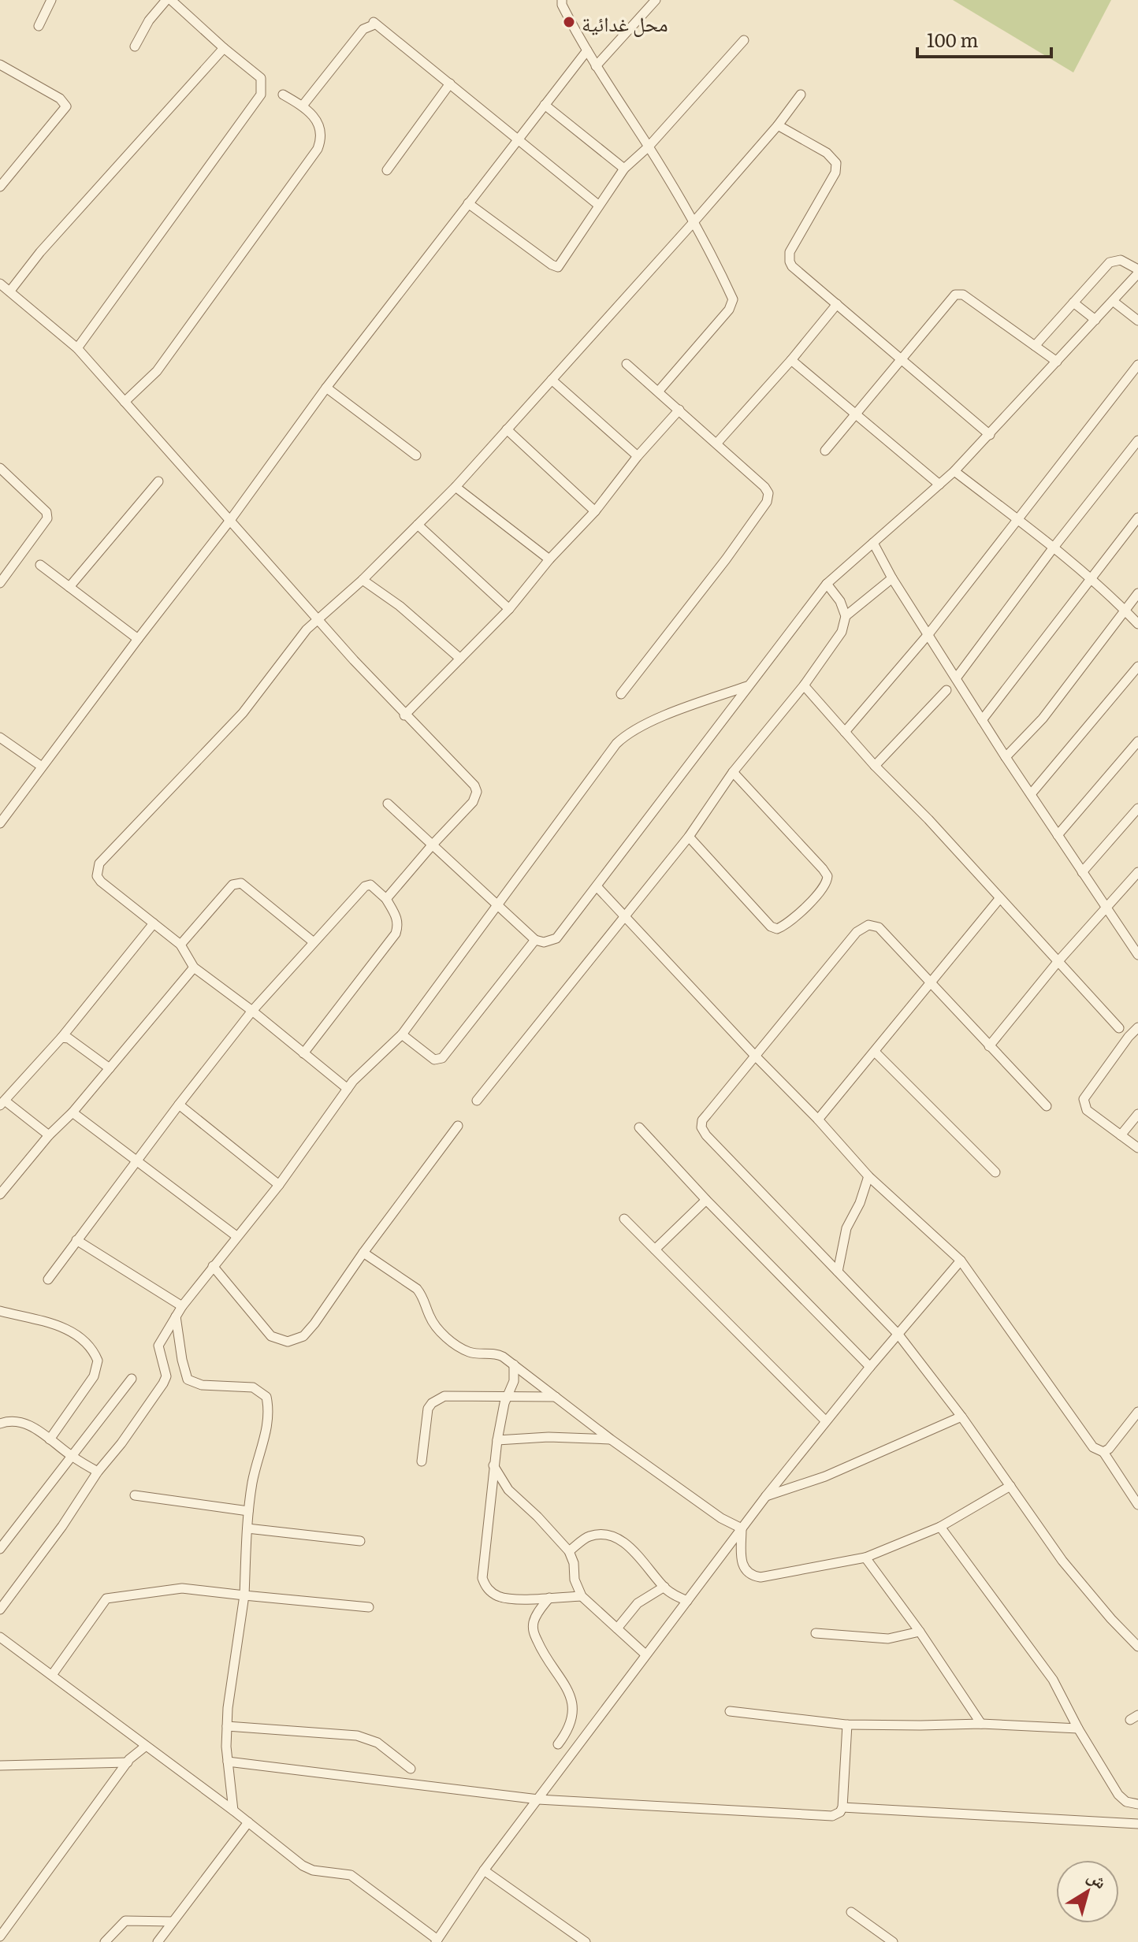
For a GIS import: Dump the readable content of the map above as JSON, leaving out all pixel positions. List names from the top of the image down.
{
  "places": ["محل غدائية"],
  "scale_bar": "100 m",
  "north": "top right"
}
